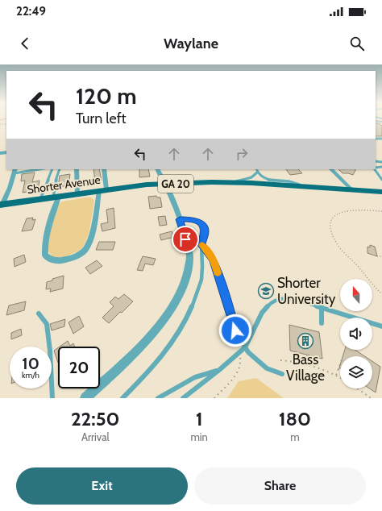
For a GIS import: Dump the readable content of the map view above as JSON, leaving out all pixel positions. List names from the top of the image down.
{
  "streets": {
    "main road": ["GA 20", "Shorter Avenue"]
  },
  "places": {
    "school or university": ["Shorter University"],
    "building": ["Bass Village"]
  },
  "north": "top",
  "page": {
    "status": "22:49",
    "header": "Waylane",
    "turn": ["120 m", "Turn left"],
    "speed": "10 km/h",
    "limit": "20",
    "eta": [
      "22:50",
      "Arrival",
      "1",
      "min",
      "180",
      "m"
    ],
    "buttons": ["Exit", "Share"]
  }
}
